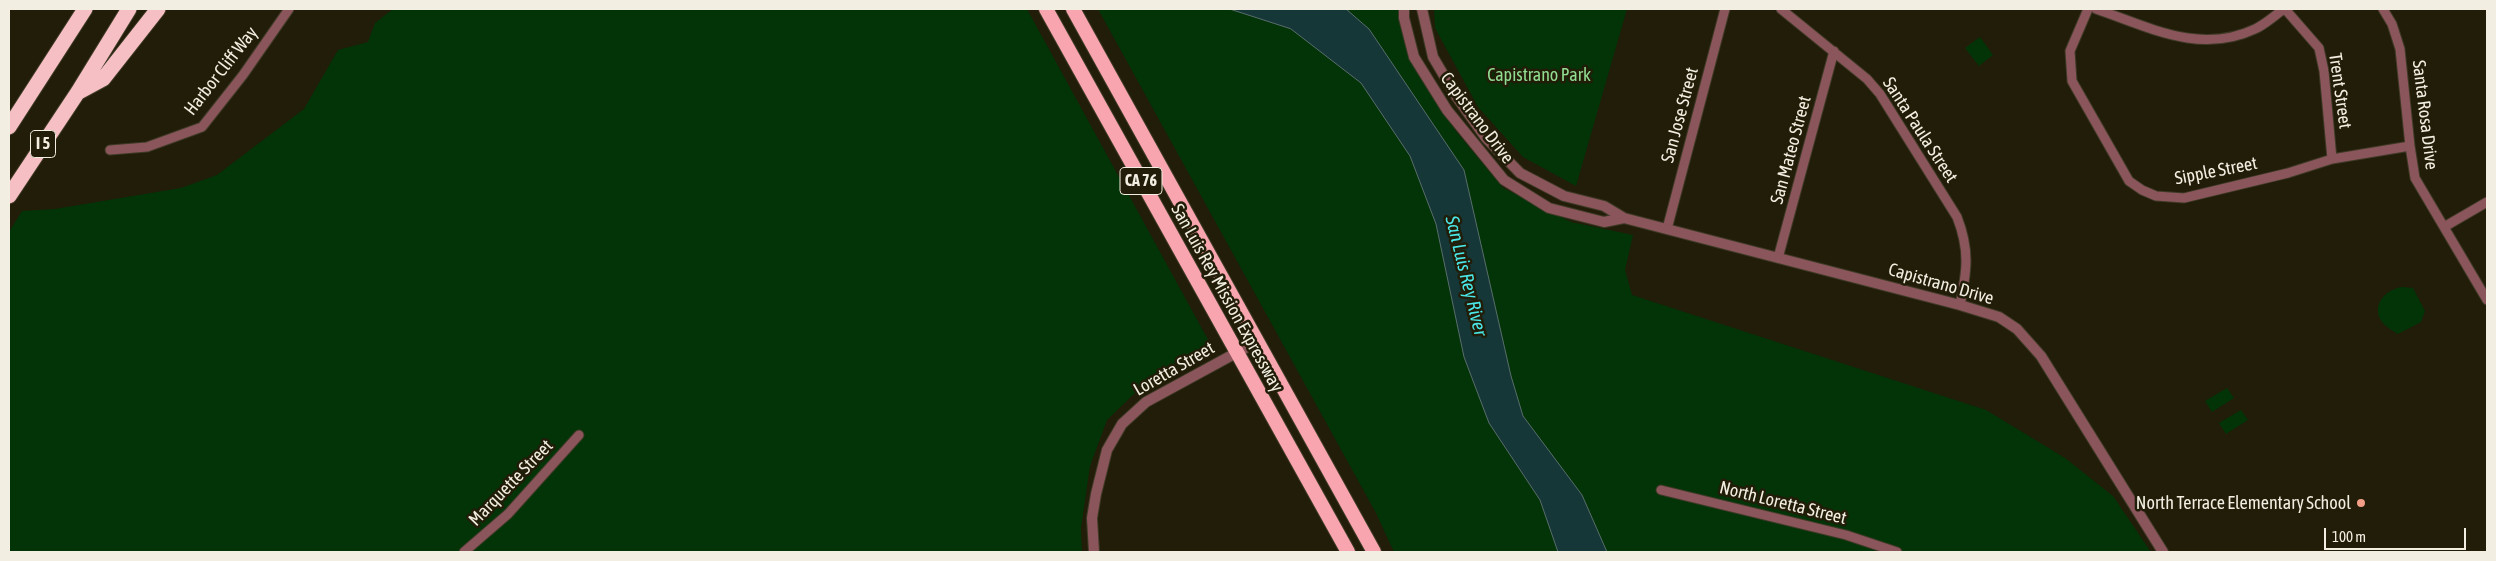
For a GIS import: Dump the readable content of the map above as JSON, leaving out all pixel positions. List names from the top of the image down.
{
  "streets": {
    "highway": ["I 5", "CA 76", "San Luis Rey Mission Expressway"],
    "street": [
      "Harbor Cliff Way",
      "Trent Street",
      "San Jose Street",
      "Santa Rosa Drive",
      "Capistrano Drive",
      "Santa Paula Street",
      "San Mateo Street",
      "Sipple Street",
      "Loretta Street",
      "Marquette Street",
      "North Loretta Street"
    ]
  },
  "crossings": [
    ["Trent Street", "Sipple Street"],
    ["San Jose Street", "Capistrano Drive"],
    ["Santa Rosa Drive", "Sipple Street"],
    ["Capistrano Drive", "Santa Paula Street"],
    ["Capistrano Drive", "San Mateo Street"],
    ["Santa Paula Street", "San Mateo Street"],
    ["San Luis Rey Mission Expressway", "Loretta Street"]
  ],
  "water": ["San Luis Rey River"],
  "parks": ["Capistrano Park"],
  "places": ["North Terrace Elementary School"],
  "scale_bar": "100 m"
}
